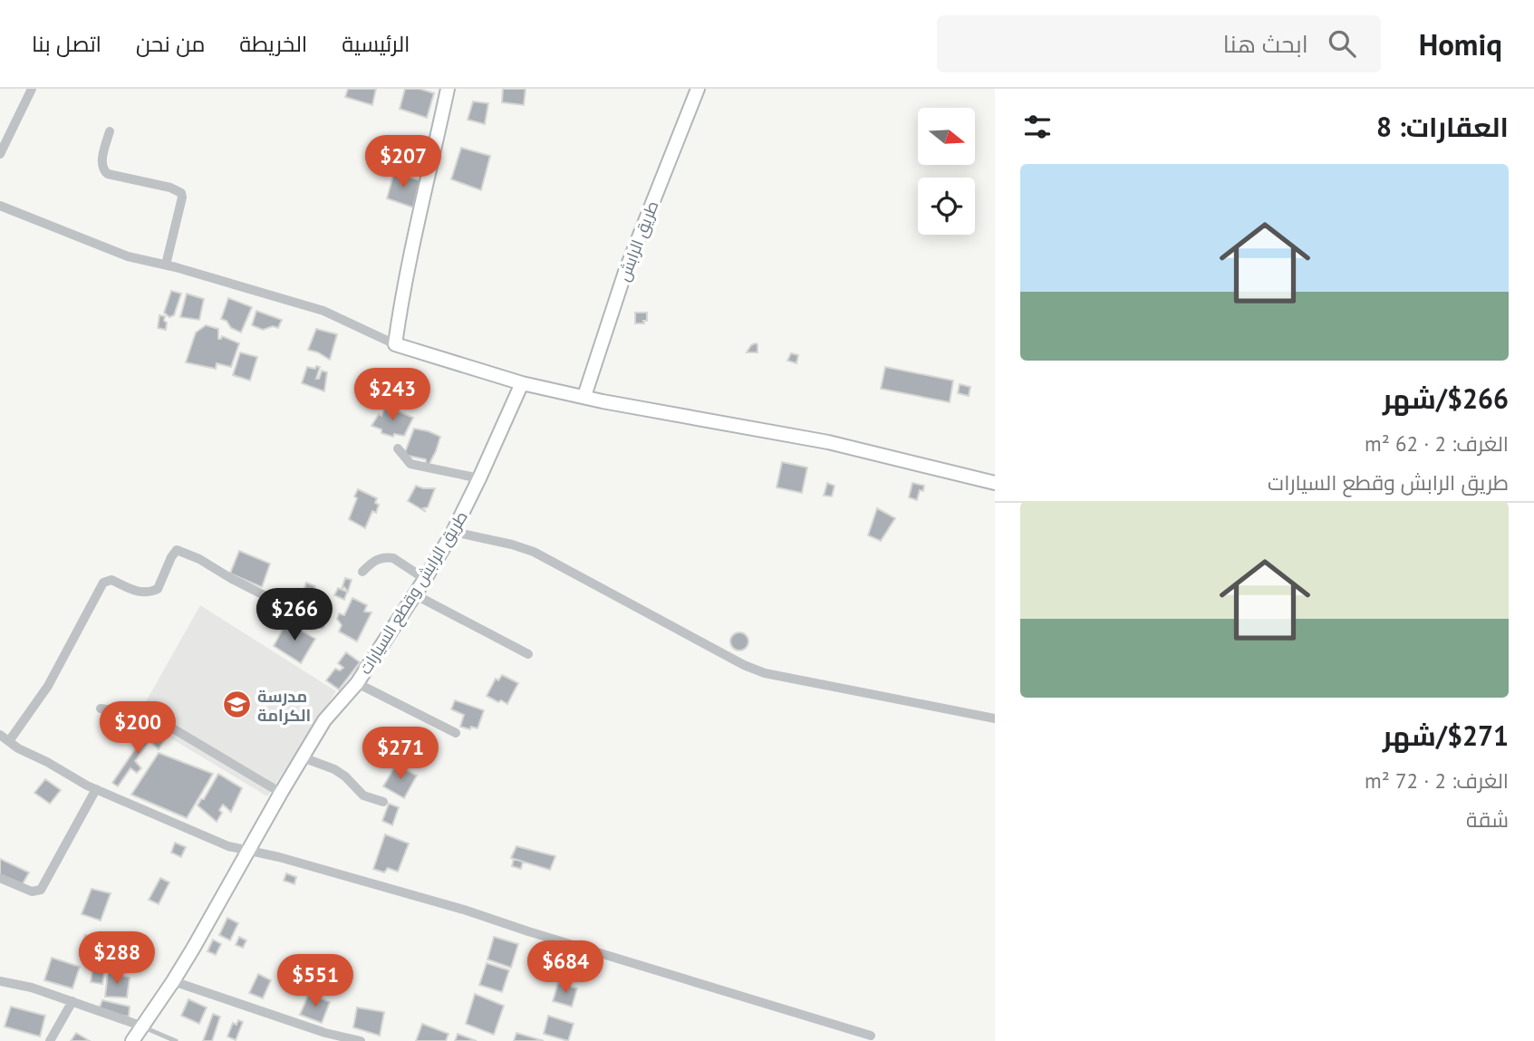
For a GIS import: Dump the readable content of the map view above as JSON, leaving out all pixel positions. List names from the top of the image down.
{
  "streets": {
    "main road": ["طريق الرابش", "طريق الرابش وقطع السيارات"]
  },
  "places": {
    "school or university": ["مدرسة الكرامة"]
  },
  "north": "right",
  "page": {
    "header": "Homiq",
    "search": "ابحث هنا",
    "nav": [
      "الرئيسية",
      "الخريطة",
      "من نحن",
      "اتصل بنا"
    ],
    "heading": "العقارات: 8",
    "price": [
      "$207",
      "$243",
      "$266",
      "$200",
      "$271",
      "$288",
      "$684",
      "$551"
    ],
    "list": [
      {
        "name": "$266/شهر",
        "note": "الغرف: 2 · 62 m² · طريق الرابش وقطع السيارات"
      },
      {
        "name": "$271/شهر",
        "note": "الغرف: 2 · 72 m² · شقة"
      }
    ]
  }
}
